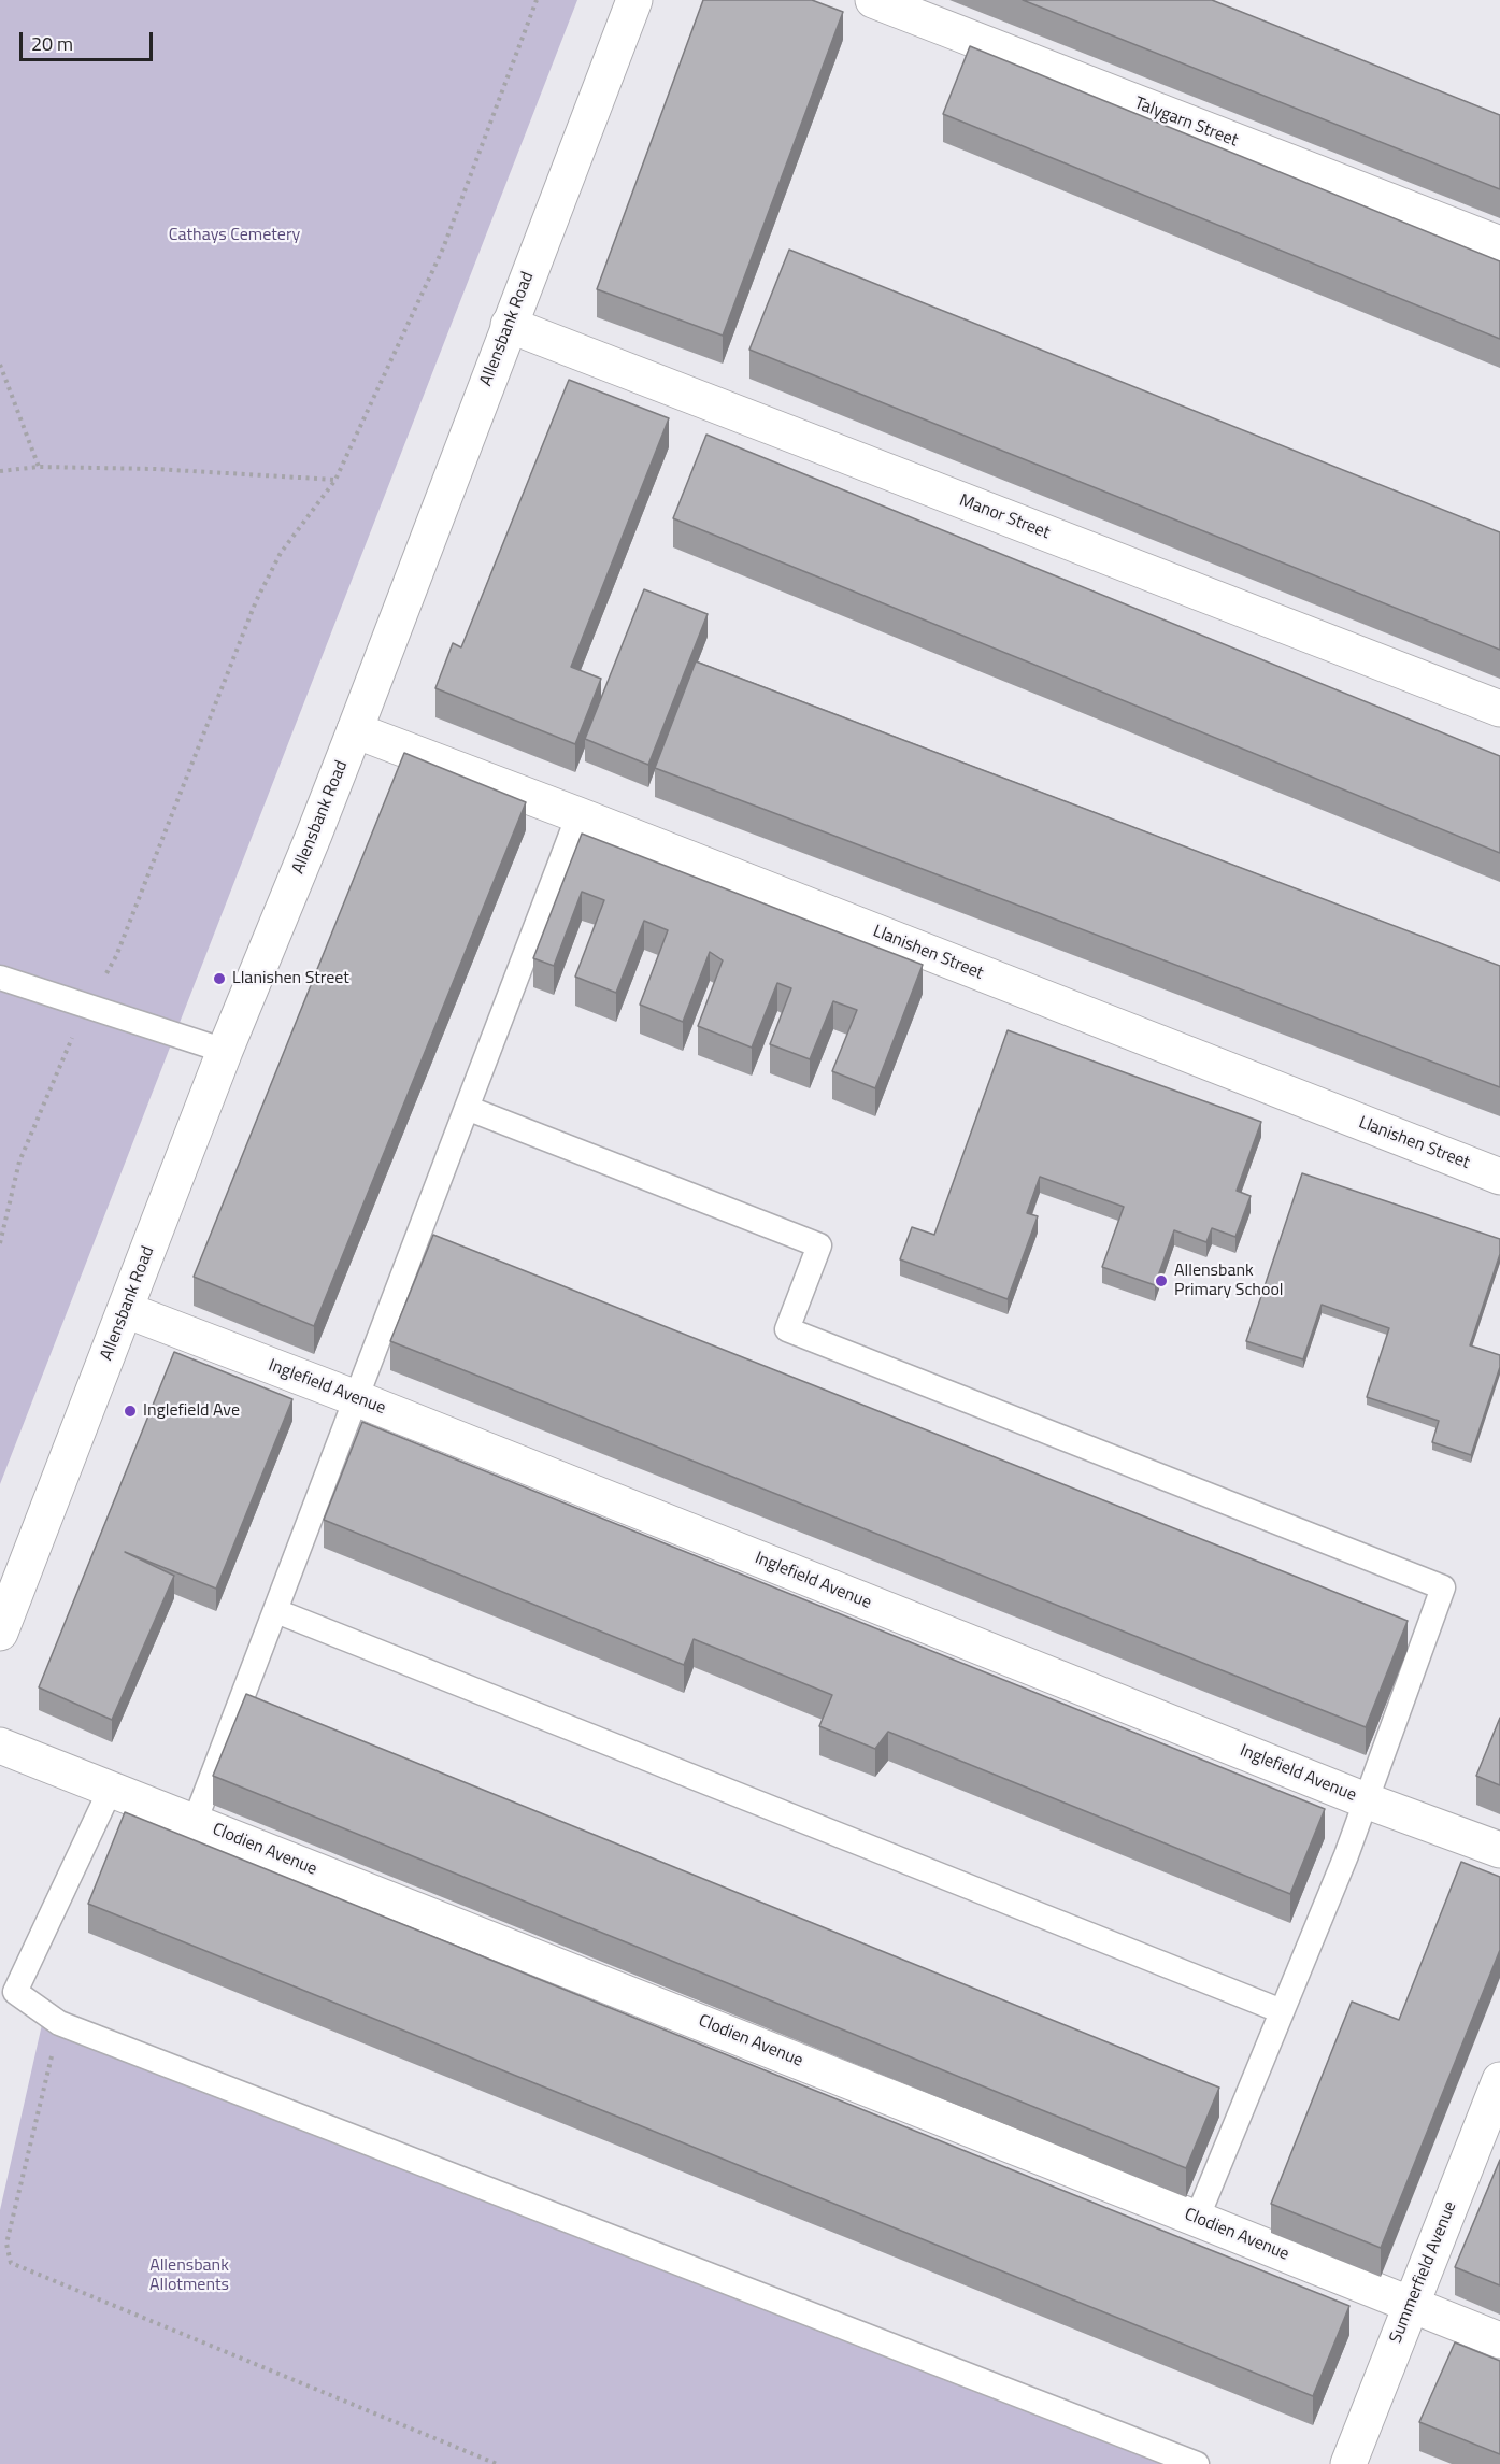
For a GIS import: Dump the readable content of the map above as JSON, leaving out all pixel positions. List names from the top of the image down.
{
  "streets": {
    "street": [
      "Talygarn Street",
      "Allensbank Road",
      "Manor Street",
      "Llanishen Street",
      "Inglefield Avenue",
      "Clodien Avenue",
      "Summerfield Avenue"
    ]
  },
  "crossings": [
    ["Allensbank Road", "Manor Street"],
    ["Allensbank Road", "Llanishen Street"],
    ["Allensbank Road", "Inglefield Avenue"],
    ["Clodien Avenue", "Summerfield Avenue"]
  ],
  "parks": ["Cathays Cemetery", "Allensbank Allotments"],
  "places": ["Llanishen Street", "Allensbank Primary School", "Inglefield Ave"],
  "scale_bar": "20 m"
}
